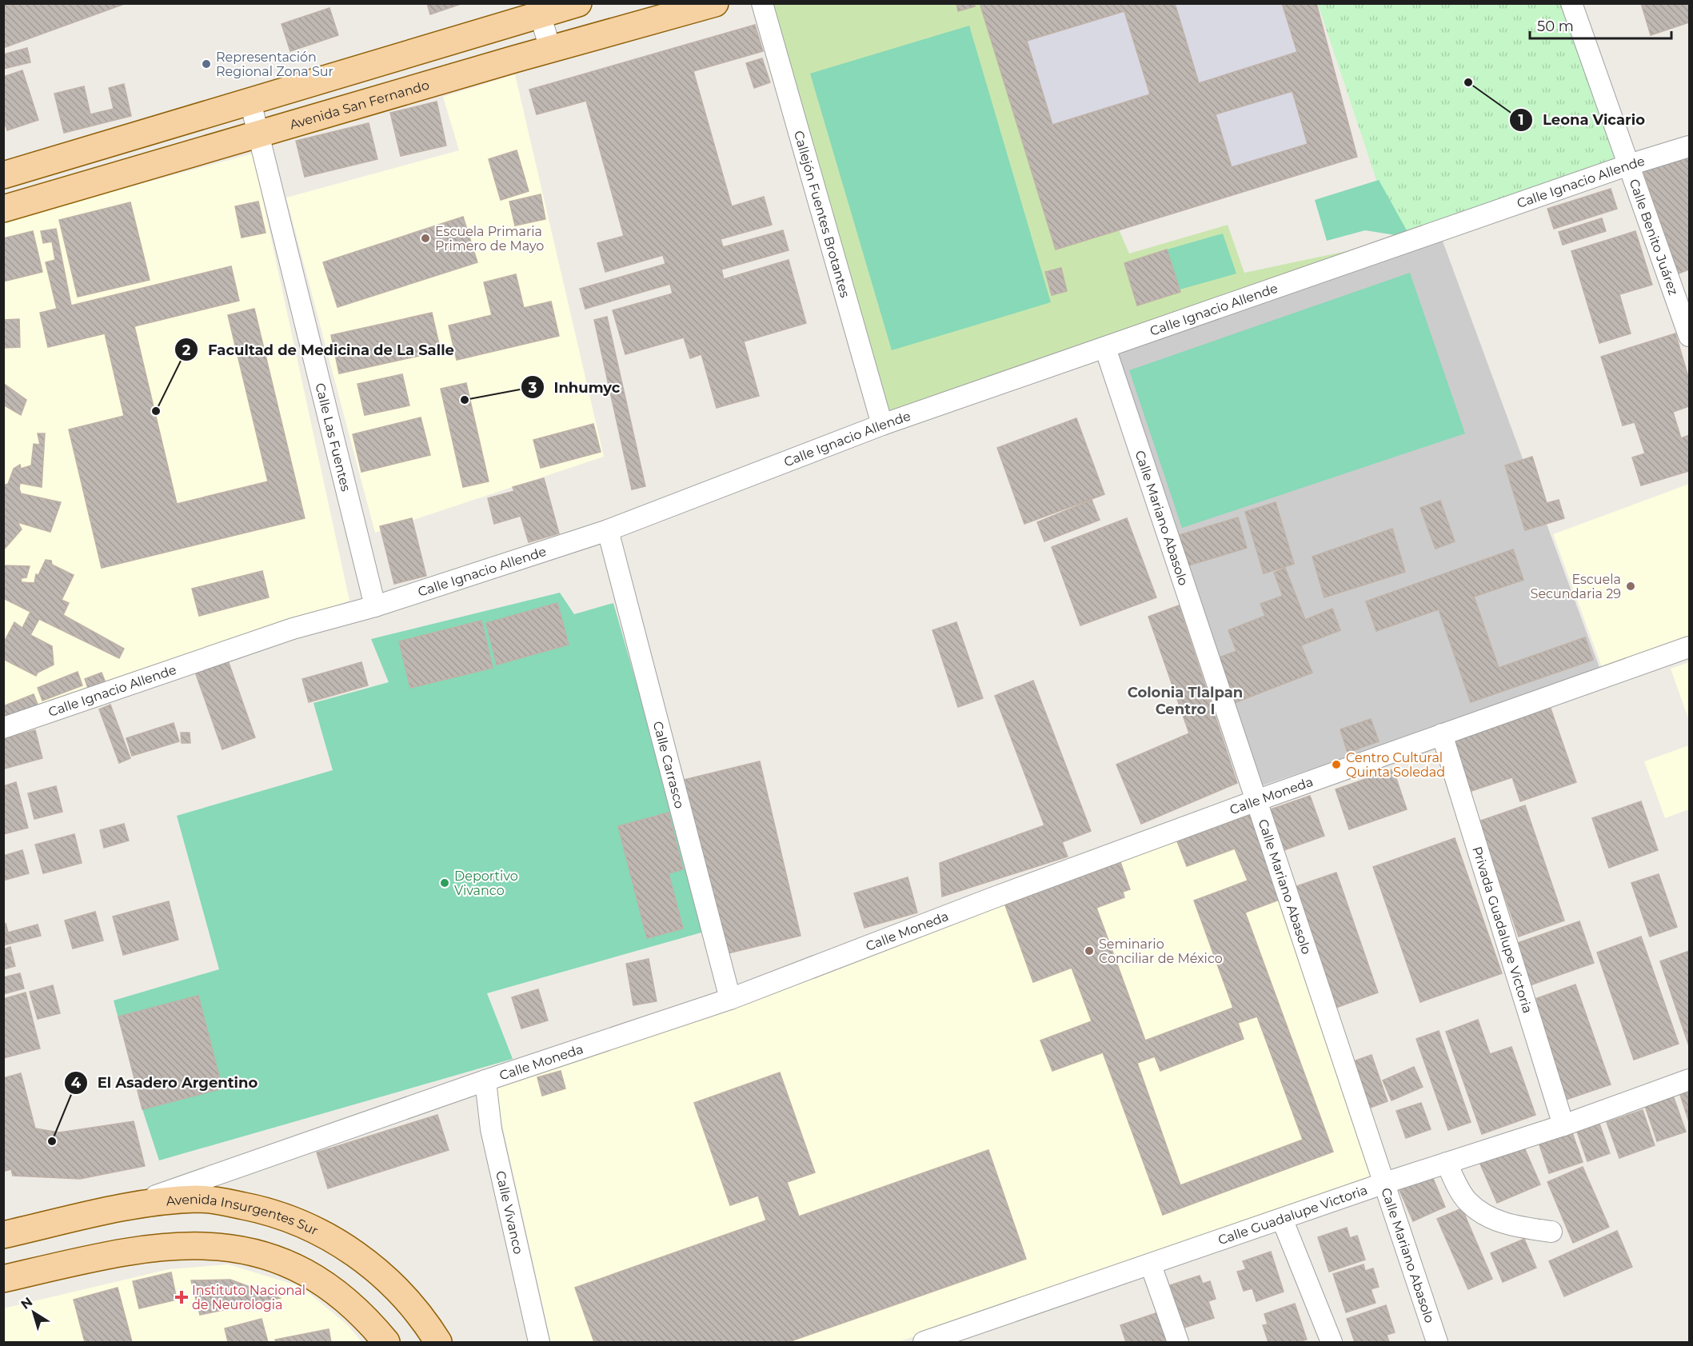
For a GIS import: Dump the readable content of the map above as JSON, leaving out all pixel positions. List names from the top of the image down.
{
  "streets": {
    "main road": ["Avenida San Fernando", "Avenida Insurgentes Sur"],
    "street": [
      "Calle Ignacio Allende",
      "Callejón Fuentes Brotantes",
      "Calle Benito Juárez",
      "Calle Las Fuentes",
      "Calle Mariano Abasolo",
      "Calle Carrasco",
      "Calle Moneda",
      "Privada Guadalupe Victoria",
      "Calle Vivanco",
      "Calle Guadalupe Victoria"
    ]
  },
  "crossings": [
    ["Avenida San Fernando", "Calle Las Fuentes"],
    ["Calle Ignacio Allende", "Callejón Fuentes Brotantes"],
    ["Calle Ignacio Allende", "Calle Benito Juárez"],
    ["Calle Ignacio Allende", "Calle Las Fuentes"],
    ["Calle Ignacio Allende", "Calle Mariano Abasolo"],
    ["Calle Ignacio Allende", "Calle Carrasco"],
    ["Calle Mariano Abasolo", "Calle Moneda"],
    ["Calle Mariano Abasolo", "Calle Guadalupe Victoria"],
    ["Calle Carrasco", "Calle Moneda"],
    ["Calle Moneda", "Privada Guadalupe Victoria"],
    ["Calle Moneda", "Calle Vivanco"],
    ["Calle Moneda", "Avenida Insurgentes Sur"],
    ["Privada Guadalupe Victoria", "Calle Guadalupe Victoria"]
  ],
  "districts": ["Colonia Tlalpan Centro I"],
  "places": {
    "other": [
      "Representación Regional Zona Sur",
      "Leona Vicario",
      "Escuela Primaria Primero de Mayo",
      "Inhumyc",
      "Facultad de Medicina de La Salle",
      "Escuela Secundaria 29",
      "Centro Cultural Quinta Soledad",
      "Deportivo Vivanco",
      "Seminario Conciliar de México",
      "El Asadero Argentino"
    ],
    "health": ["Instituto Nacional de Neurologia"]
  },
  "scale_bar": "50 m",
  "north": "top left"
}
